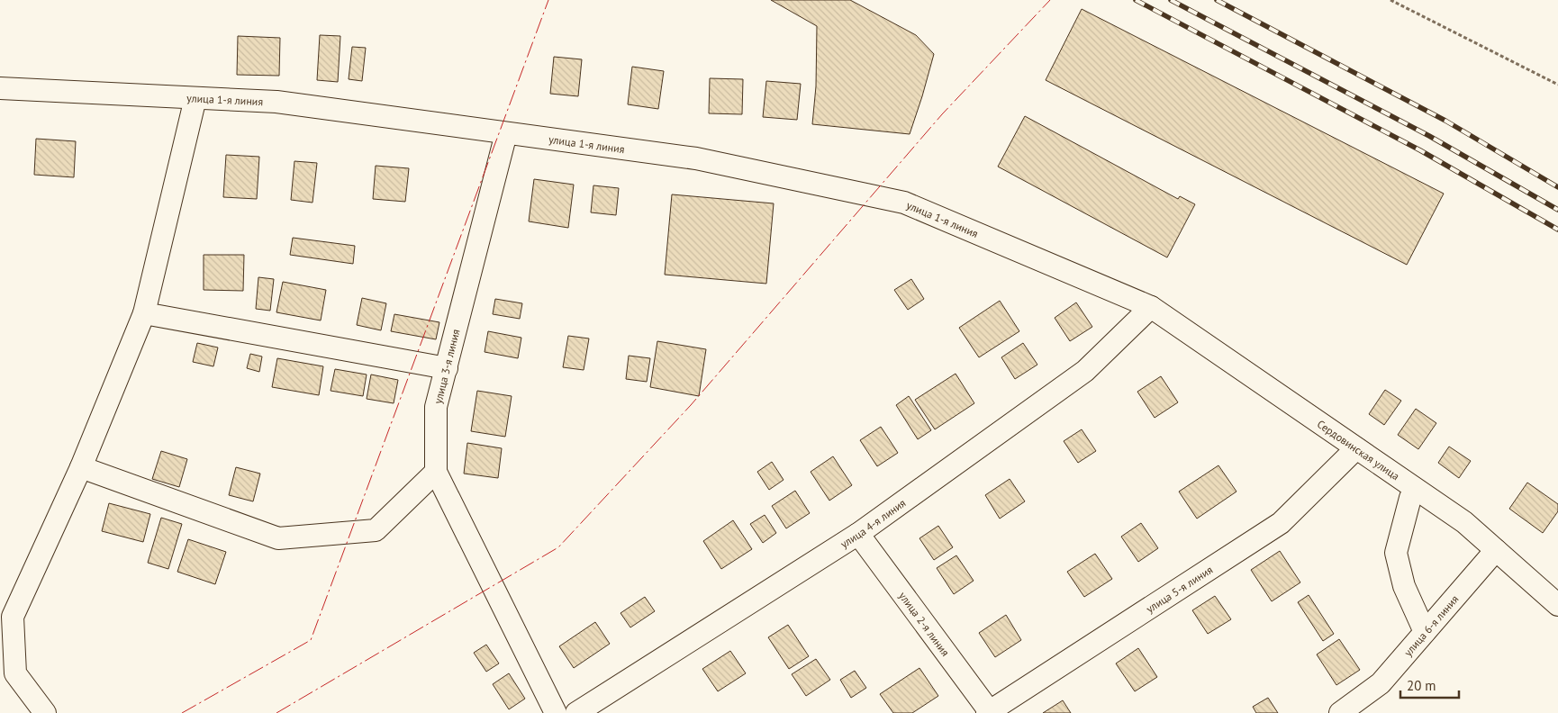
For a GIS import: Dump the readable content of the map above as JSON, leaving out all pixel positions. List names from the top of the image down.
{
  "streets": {
    "street": [
      "улица 1-я линия",
      "улица 3-я линия",
      "Сердовинская улица",
      "улица 4-я линия",
      "улица 5-я линия",
      "улица 2-я линия",
      "улица 6-я линия"
    ]
  },
  "crossings": [
    ["улица 1-я линия", "улица 3-я линия"],
    ["улица 1-я линия", "Сердовинская улица"],
    ["улица 1-я линия", "улица 4-я линия"],
    ["Сердовинская улица", "улица 4-я линия"],
    ["Сердовинская улица", "улица 5-я линия"],
    ["Сердовинская улица", "улица 6-я линия"],
    ["улица 4-я линия", "улица 2-я линия"],
    ["улица 5-я линия", "улица 2-я линия"]
  ],
  "scale_bar": "20 m"
}
